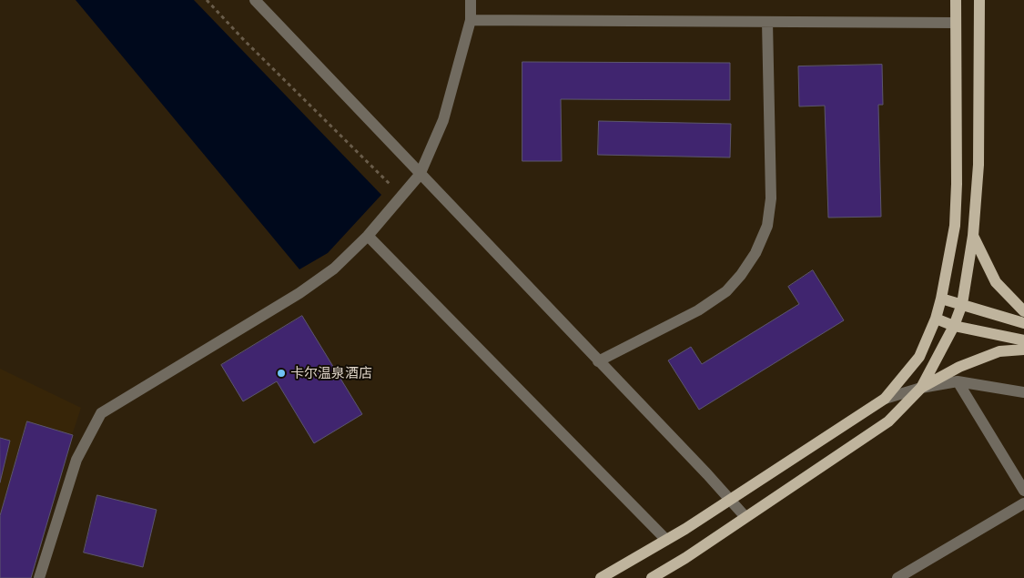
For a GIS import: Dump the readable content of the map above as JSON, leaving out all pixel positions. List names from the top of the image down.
{
  "places": ["卡尔温泉酒店"]
}
